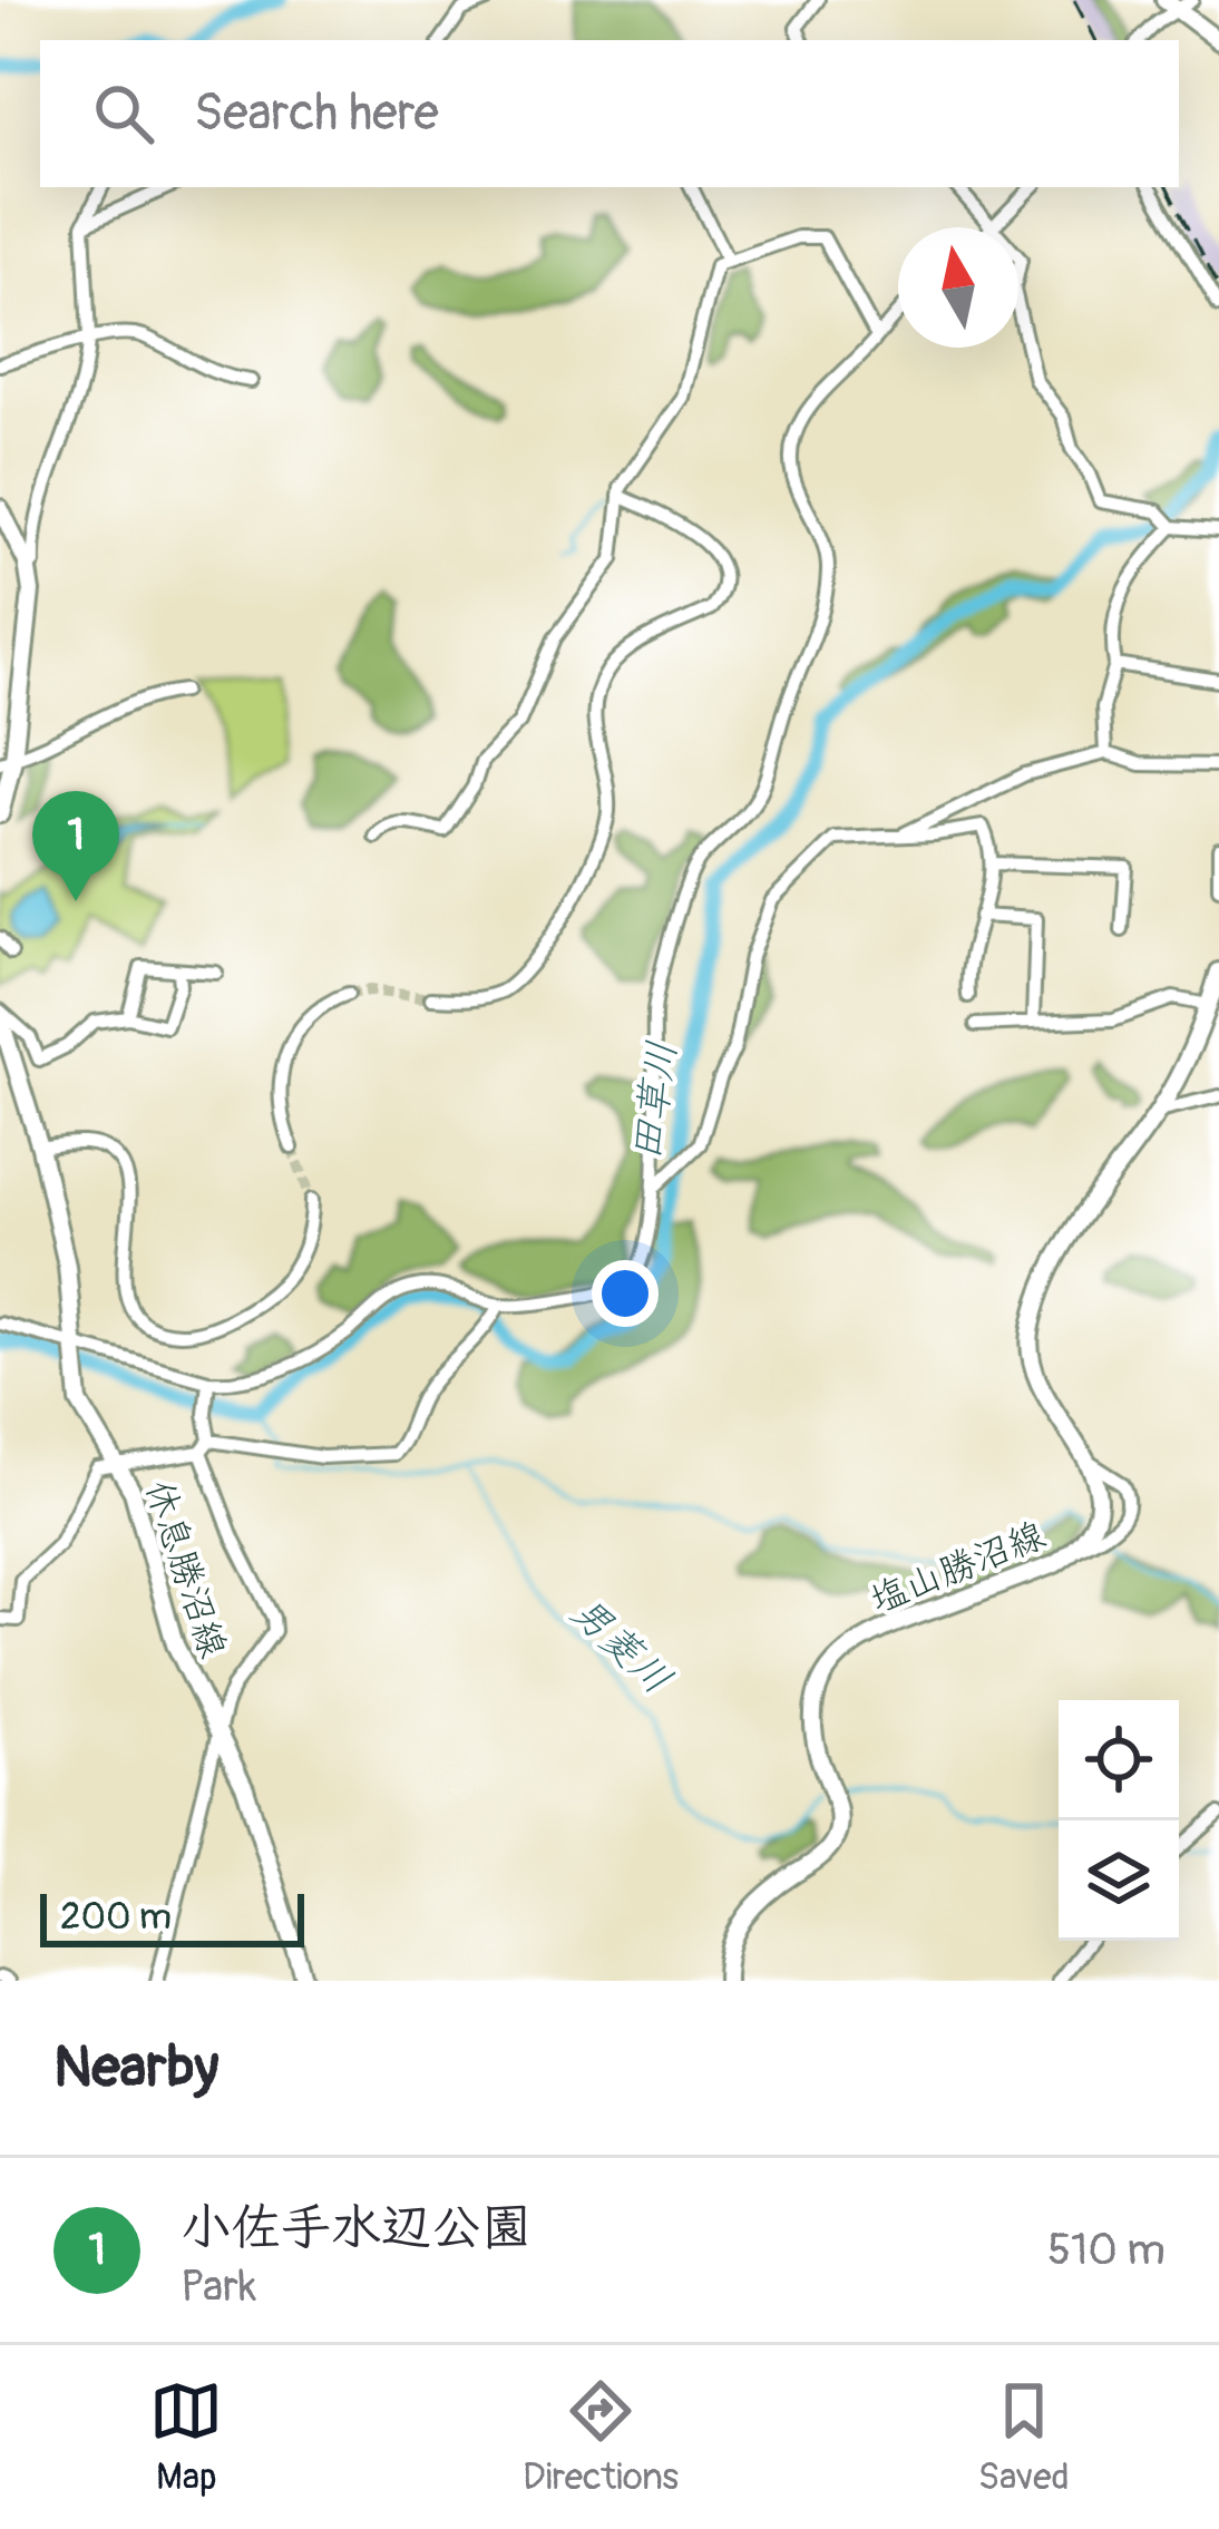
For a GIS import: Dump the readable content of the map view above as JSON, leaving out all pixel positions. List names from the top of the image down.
{
  "streets": {
    "main road": ["塩山勝沼線", "休息勝沼線"]
  },
  "water": ["田草川", "男菱川"],
  "scale_bar": "200 m",
  "north": "top",
  "page": {
    "search": "Search here",
    "pins": "1",
    "scale": "200 m",
    "heading": "Nearby",
    "list": [
      {
        "mark": "1",
        "name": "小佐手水辺公園",
        "note": "Park",
        "value": "510 m"
      }
    ],
    "nav": ["Map", "Directions", "Saved"]
  }
}
